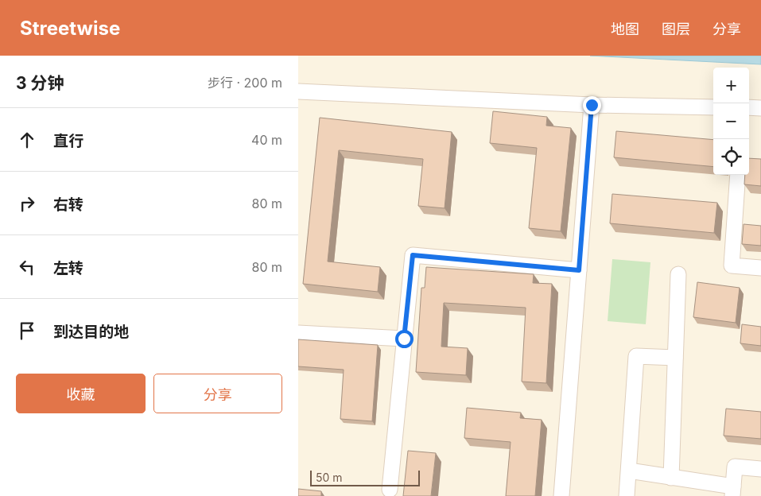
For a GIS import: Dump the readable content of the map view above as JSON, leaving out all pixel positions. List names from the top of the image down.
{
  "scale_bar": "50 m",
  "page": {
    "header": "Streetwise",
    "nav": ["地图", "图层", "分享"],
    "heading": ["3 分钟", "步行 · 200 m"],
    "map_buttons": ["+", "−"],
    "list": [
      ["直行", "40 m"],
      ["右转", "80 m"],
      ["左转", "80 m"],
      "到达目的地"
    ],
    "buttons": ["收藏", "分享"],
    "scale": "50 m"
  }
}
